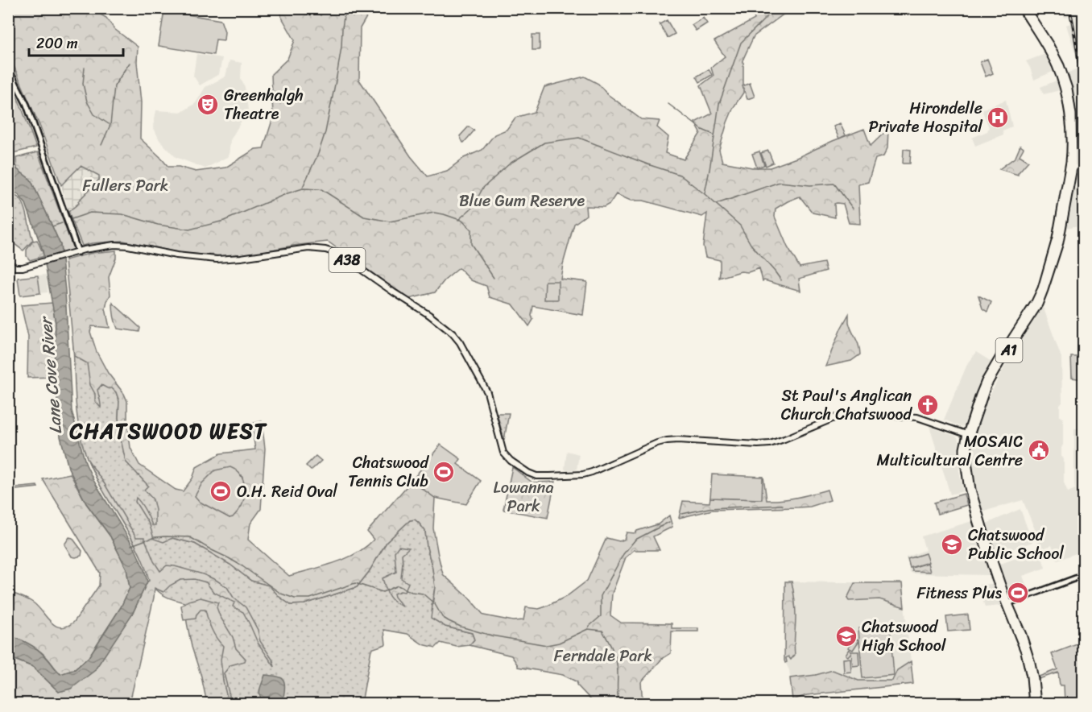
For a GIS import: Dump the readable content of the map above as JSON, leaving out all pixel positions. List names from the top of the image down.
{
  "streets": {
    "highway": ["A1"],
    "main road": ["A38"]
  },
  "crossings": [
    ["A38", "A1"]
  ],
  "districts": ["CHATSWOOD WEST"],
  "water": ["Lane Cove River"],
  "parks": [
    "Fullers Park",
    "Blue Gum Reserve",
    "Lowanna Park",
    "Ferndale Park"
  ],
  "places": {
    "theatre": ["Greenhalgh Theatre"],
    "hospital": ["Hirondelle Private Hospital"],
    "church": ["St Paul's Anglican Church Chatswood"],
    "public building": ["MOSAIC Multicultural Centre"],
    "sports": ["Chatswood Tennis Club", "O.H. Reid Oval", "Fitness Plus"],
    "school or university": ["Chatswood Public School", "Chatswood High School"]
  },
  "scale_bar": "200 m"
}
